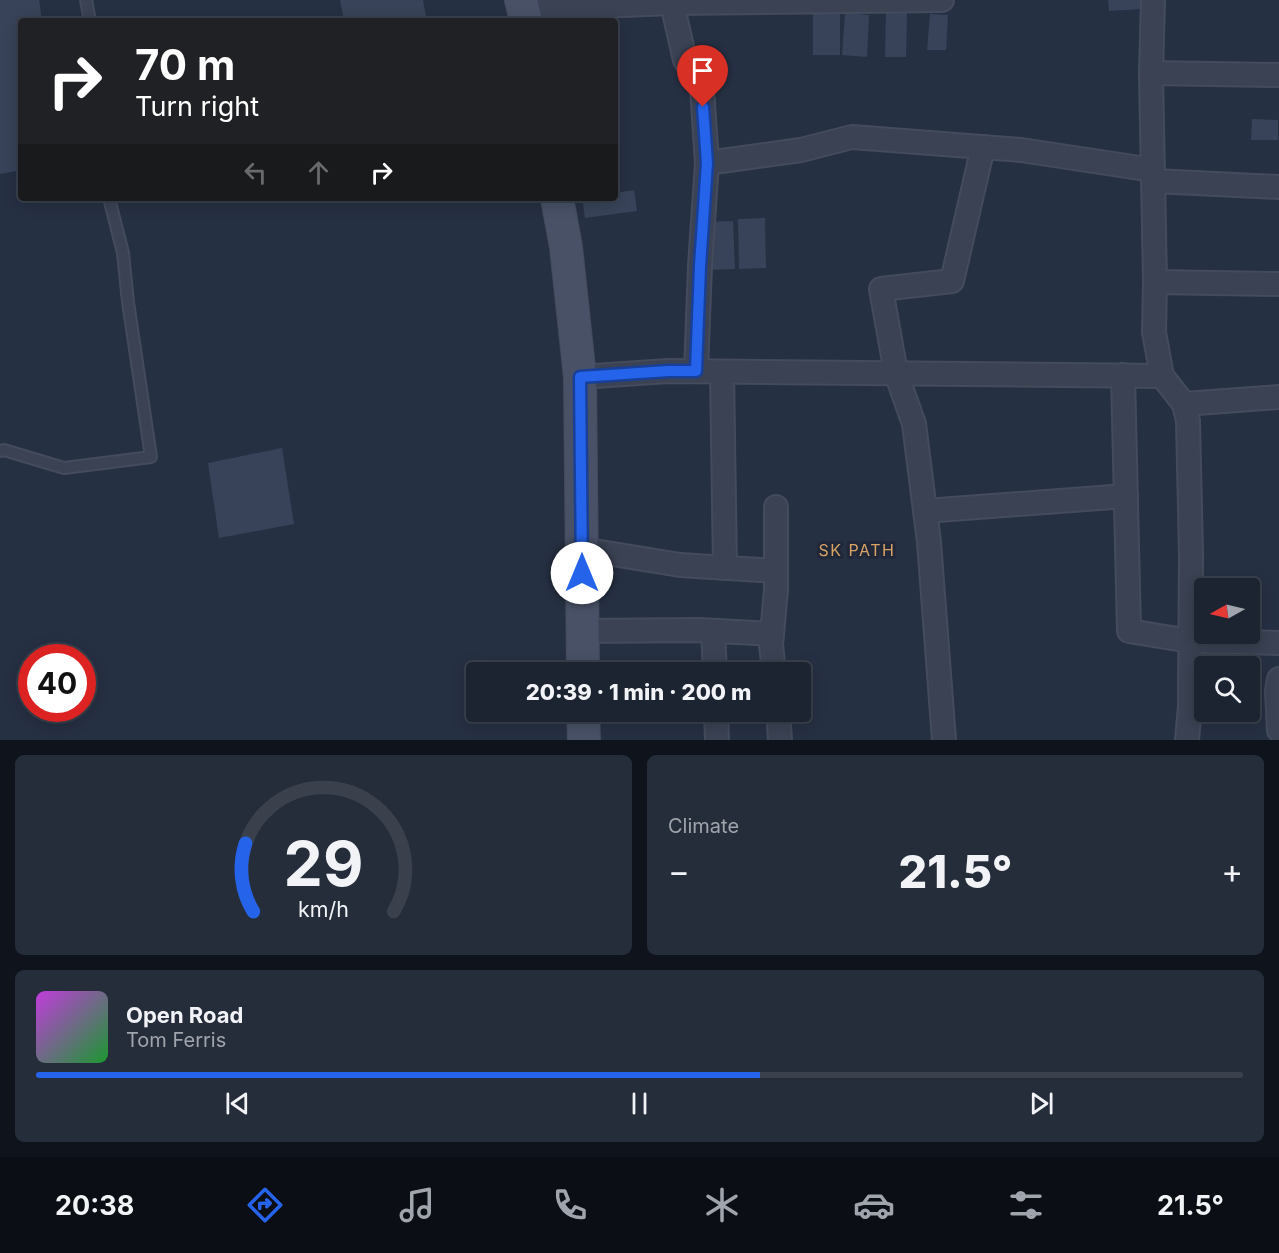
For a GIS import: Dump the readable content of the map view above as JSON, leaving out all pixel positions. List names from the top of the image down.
{
  "districts": ["SK PATH"],
  "north": "left",
  "page": {
    "turn": ["70 m", "Turn right"],
    "limit": "40",
    "trip": "20:39 · 1 min · 200 m",
    "tile": "Climate",
    "heat": ["−", "21.5°", "+"],
    "song": ["Open Road", "Tom Ferris"],
    "tabs": ["20:38", "21.5°"],
    "gauge": ["29", "km/h"]
  }
}
